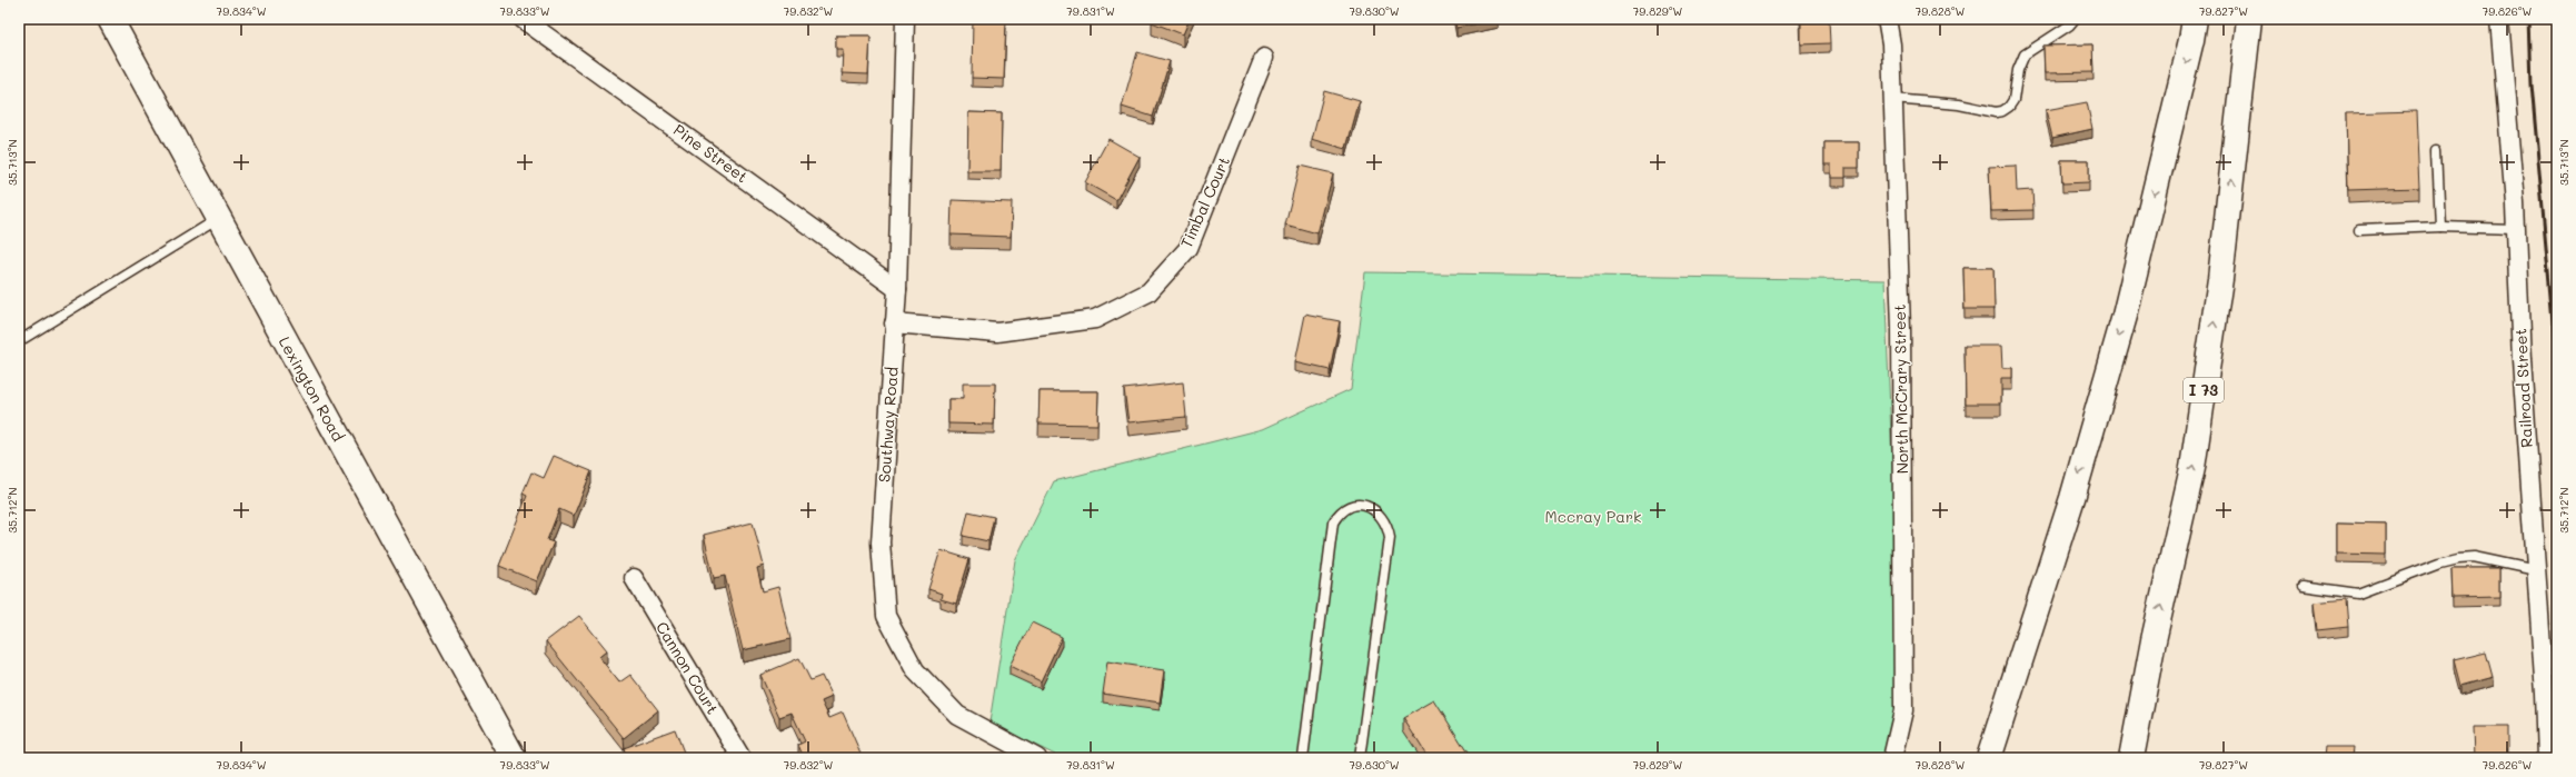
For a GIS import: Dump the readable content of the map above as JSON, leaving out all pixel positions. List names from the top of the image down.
{
  "streets": {
    "main road": ["Lexington Road", "I 73"],
    "street": [
      "Pine Street",
      "Timbal Court",
      "Railroad Street",
      "North McCrary Street",
      "Southway Road",
      "Cannon Court"
    ]
  },
  "crossings": [
    ["Pine Street", "Southway Road"],
    ["Timbal Court", "Southway Road"]
  ],
  "parks": ["Mccray Park"],
  "coordinates": [
    "79.834°W",
    "79.833°W",
    "79.832°W",
    "79.831°W",
    "79.830°W",
    "79.829°W",
    "79.828°W",
    "79.827°W",
    "79.826°W",
    "35.713°N",
    "35.712°N"
  ]
}
